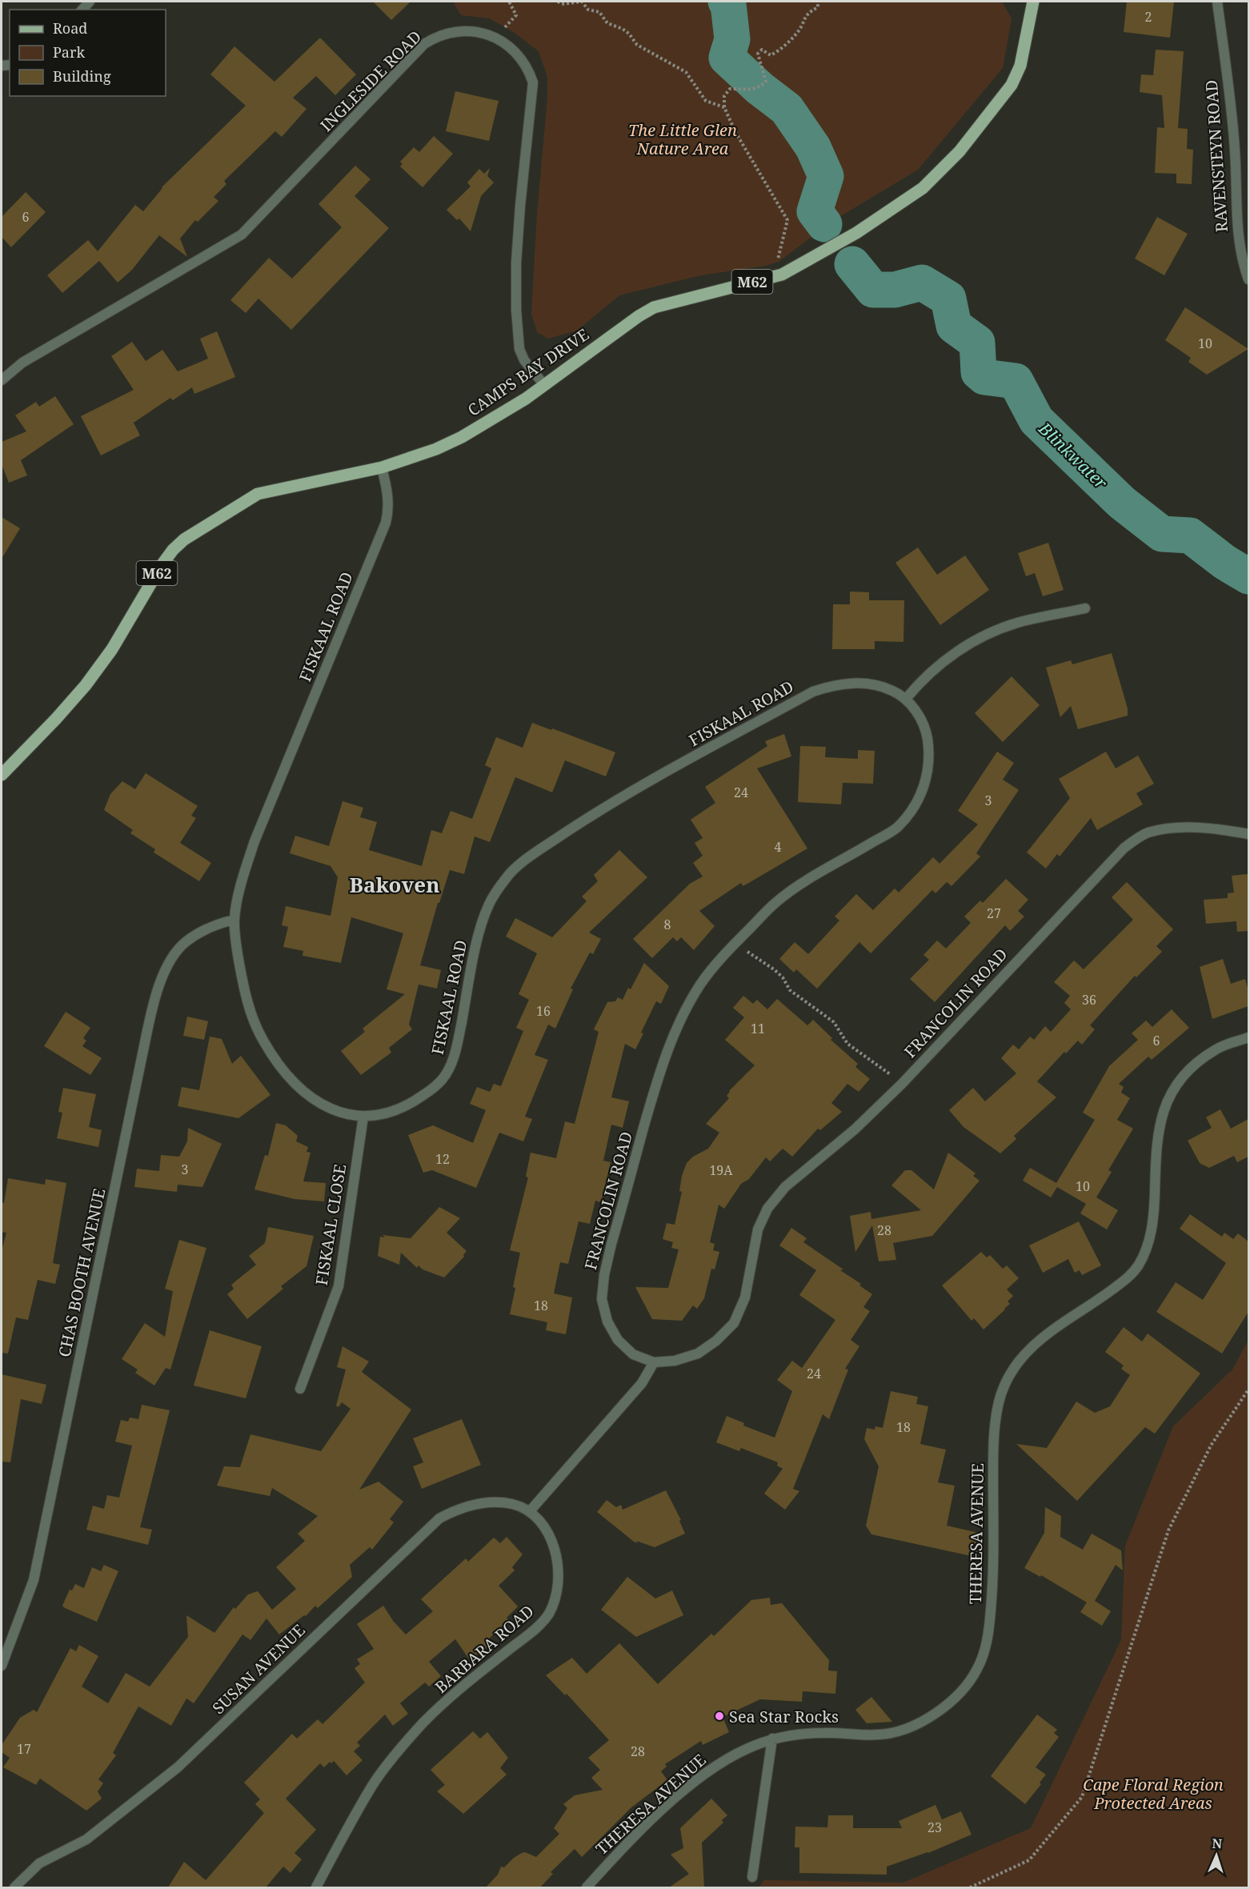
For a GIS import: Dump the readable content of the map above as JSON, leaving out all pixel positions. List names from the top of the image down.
{
  "streets": {
    "main road": ["M62", "CAMPS BAY DRIVE"],
    "street": [
      "INGLESIDE ROAD",
      "RAVENSTEYN ROAD",
      "FISKAAL ROAD",
      "FRANCOLIN ROAD",
      "FISKAAL CLOSE",
      "CHAS BOOTH AVENUE",
      "THERESA AVENUE",
      "BARBARA ROAD",
      "SUSAN AVENUE"
    ]
  },
  "crossings": [
    ["INGLESIDE ROAD", "CAMPS BAY DRIVE"],
    ["CAMPS BAY DRIVE", "FISKAAL ROAD"],
    ["FISKAAL ROAD", "FRANCOLIN ROAD"],
    ["FISKAAL ROAD", "FISKAAL CLOSE"],
    ["FISKAAL ROAD", "CHAS BOOTH AVENUE"],
    ["BARBARA ROAD", "SUSAN AVENUE"]
  ],
  "districts": ["Bakoven"],
  "water": ["Blinkwater"],
  "parks": ["The Little Glen Nature Area", "Cape Floral Region Protected Areas"],
  "places": ["Sea Star Rocks"],
  "house_numbers": [
    "2",
    "6",
    "10",
    "24",
    "3",
    "4",
    "27",
    "8",
    "36",
    "16",
    "11",
    "6",
    "12",
    "3",
    "19A",
    "10",
    "28",
    "18",
    "24",
    "18",
    "17",
    "28",
    "23"
  ],
  "legend": ["Road", "Park", "Building"],
  "north": "top"
}
